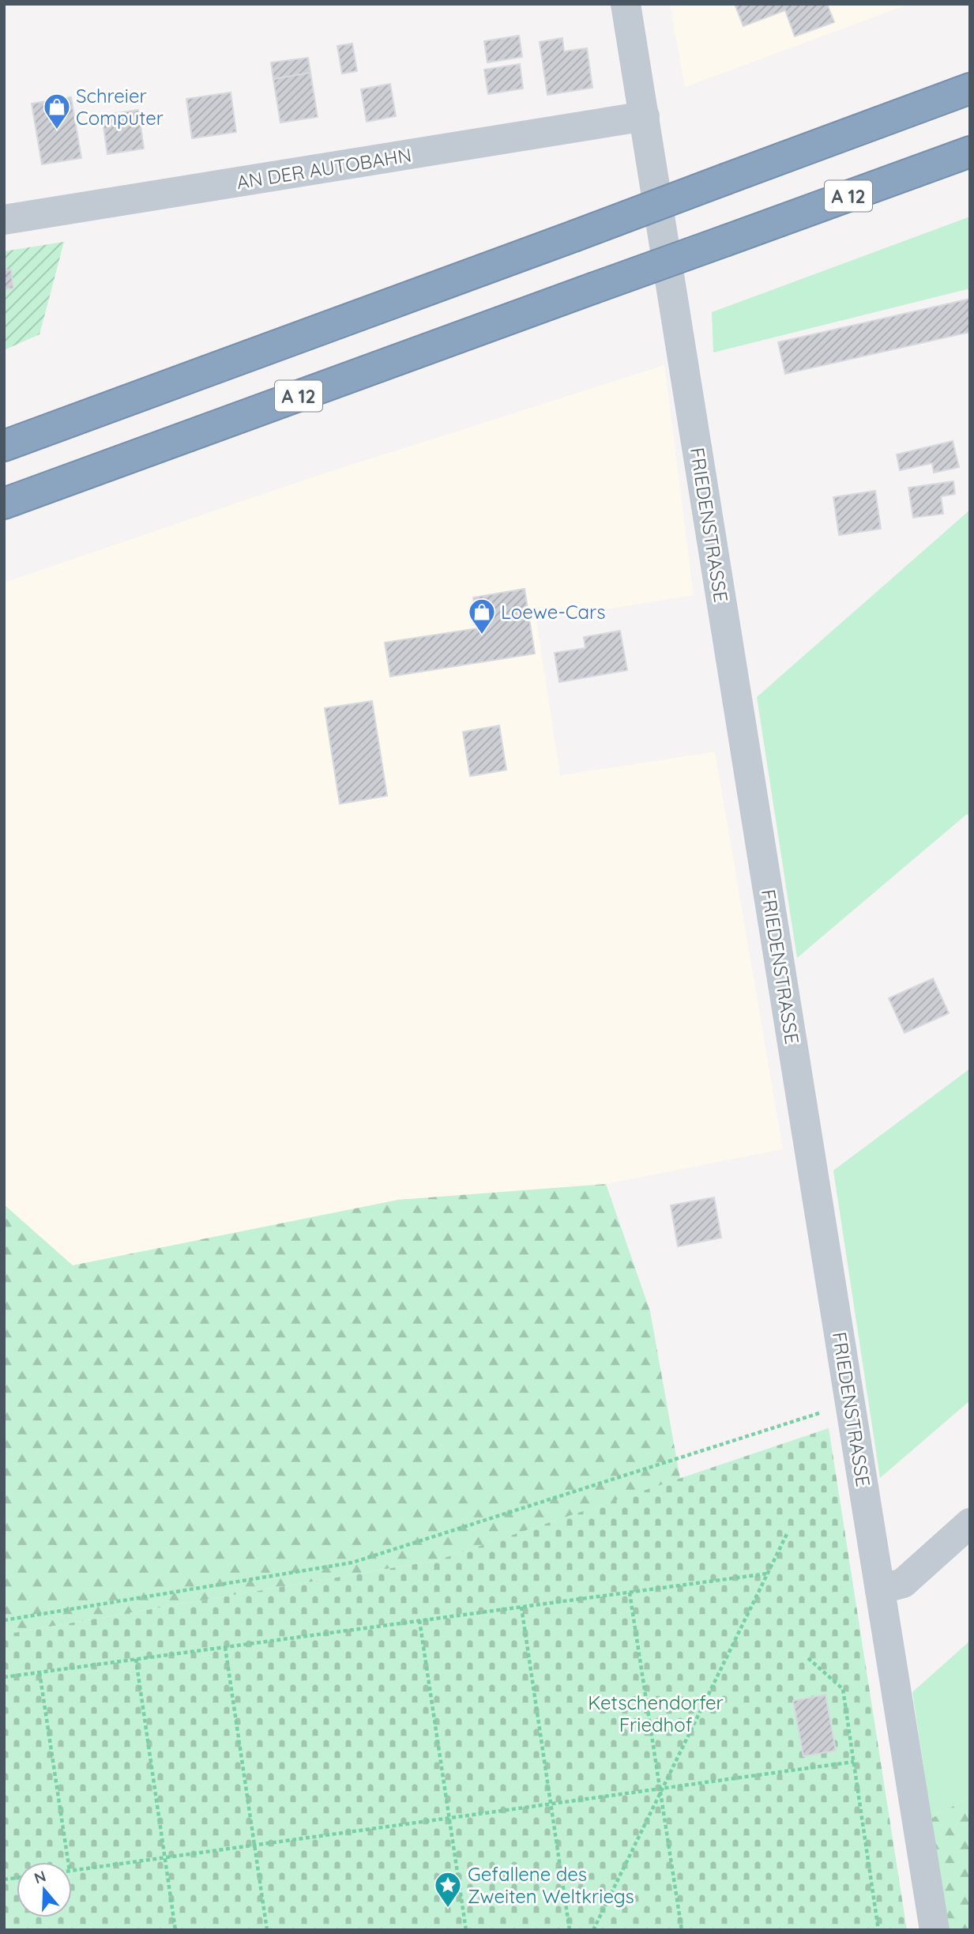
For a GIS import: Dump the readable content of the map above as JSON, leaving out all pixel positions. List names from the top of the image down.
{
  "streets": {
    "highway": ["A 12"],
    "street": ["AN DER AUTOBAHN", "FRIEDENSTRASSE"]
  },
  "crossings": [
    ["AN DER AUTOBAHN", "FRIEDENSTRASSE"]
  ],
  "parks": ["Ketschendorfer Friedhof"],
  "places": {
    "shop": ["Schreier Computer", "Loewe-Cars"],
    "place": ["Gefallene des Zweiten Weltkriegs"]
  },
  "north": "top"
}
